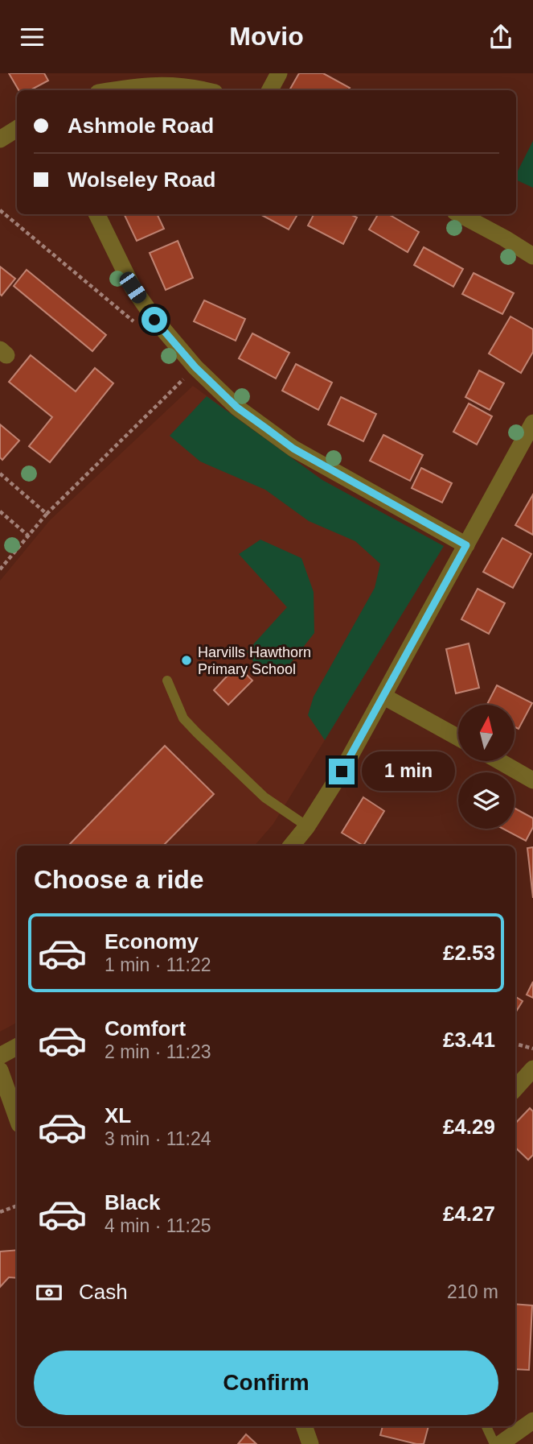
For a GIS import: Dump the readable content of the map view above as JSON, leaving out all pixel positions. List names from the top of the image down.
{
  "places": ["Harvills Hawthorn Primary School"],
  "north": "top",
  "page": {
    "header": "Movio",
    "banner": ["Ashmole Road", "Wolseley Road"],
    "bubble": "1 min",
    "heading": "Choose a ride",
    "list": [
      {
        "name": "Economy",
        "note": "1 min · 11:22",
        "value": "£2.53"
      },
      {
        "name": "Comfort",
        "note": "2 min · 11:23",
        "value": "£3.41"
      },
      {
        "name": "XL",
        "note": "3 min · 11:24",
        "value": "£4.29"
      },
      {
        "name": "Black",
        "note": "4 min · 11:25",
        "value": "£4.27"
      }
    ],
    "pay": ["Cash", "210 m"],
    "buttons": "Confirm"
  }
}
